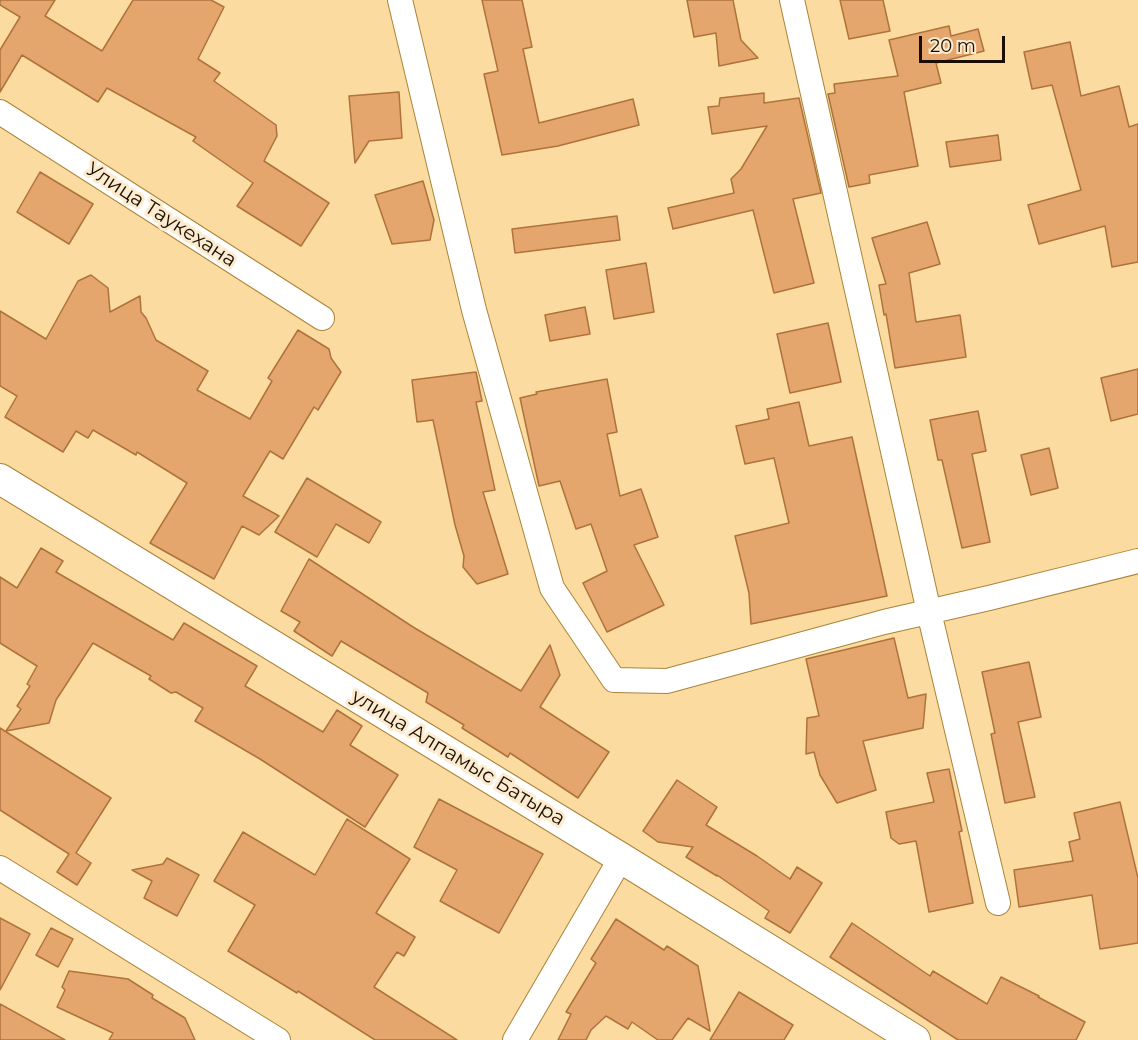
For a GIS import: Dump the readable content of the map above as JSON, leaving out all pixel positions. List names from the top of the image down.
{
  "streets": {
    "street": ["Улица Таукехана", "улица Алпамыс Батыра"]
  },
  "scale_bar": "20 m"
}
